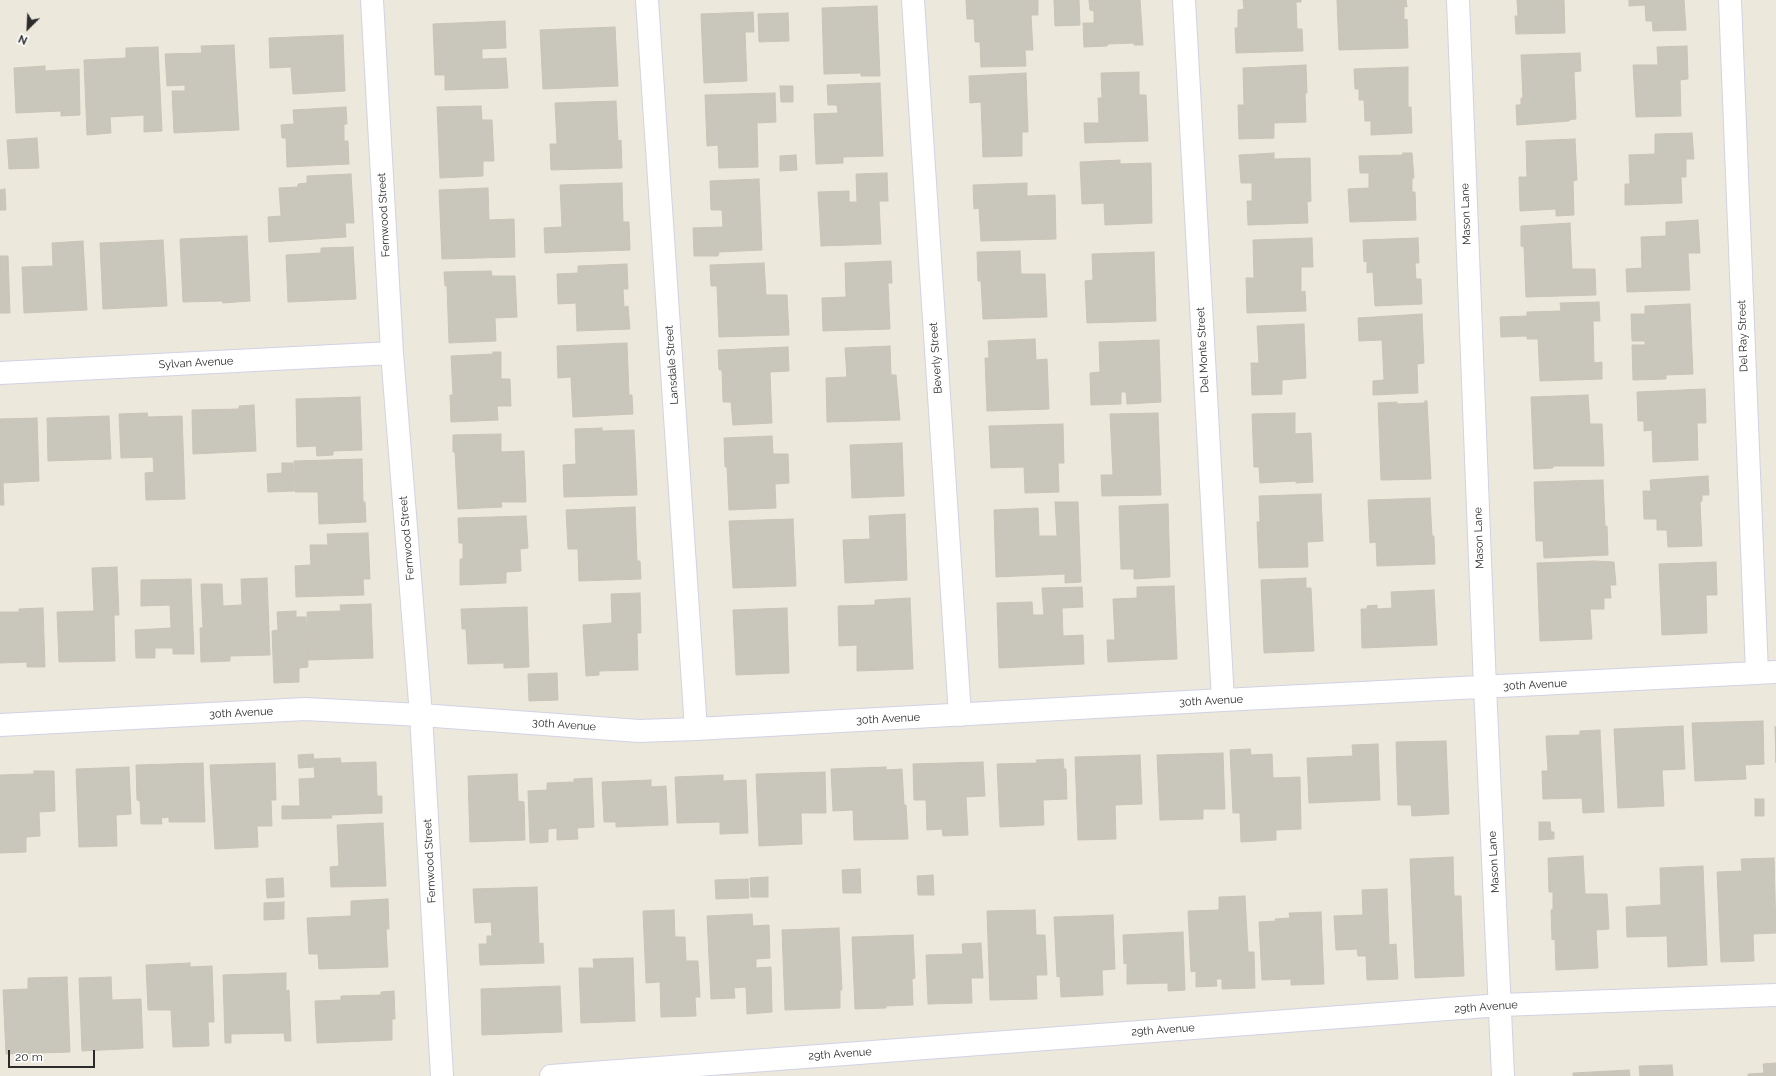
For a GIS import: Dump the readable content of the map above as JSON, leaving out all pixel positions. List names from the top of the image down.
{
  "streets": {
    "street": [
      "Mason Lane",
      "Fernwood Street",
      "Del Ray Street",
      "Del Monte Street",
      "Beverly Street",
      "Sylvan Avenue",
      "Lansdale Street",
      "30th Avenue",
      "29th Avenue"
    ]
  },
  "crossings": [
    ["Mason Lane", "30th Avenue"],
    ["Mason Lane", "29th Avenue"],
    ["Fernwood Street", "Sylvan Avenue"],
    ["Fernwood Street", "30th Avenue"],
    ["Del Ray Street", "30th Avenue"],
    ["Del Monte Street", "30th Avenue"],
    ["Beverly Street", "30th Avenue"],
    ["Lansdale Street", "30th Avenue"]
  ],
  "scale_bar": "20 m",
  "north": "bottom left"
}
